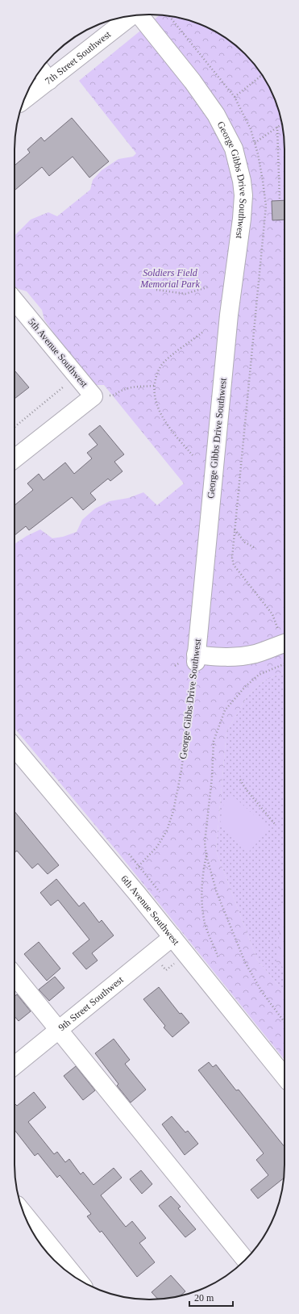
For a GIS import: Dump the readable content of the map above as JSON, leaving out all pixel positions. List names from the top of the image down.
{
  "streets": {
    "street": [
      "7th Street Southwest",
      "George Gibbs Drive Southwest",
      "5th Avenue Southwest",
      "6th Avenue Southwest",
      "9th Street Southwest"
    ]
  },
  "crossings": [
    ["George Gibbs Drive Southwest", "6th Avenue Southwest"],
    ["6th Avenue Southwest", "9th Street Southwest"]
  ],
  "parks": ["Soldiers Field Memorial Park"],
  "scale_bar": "20 m"
}
